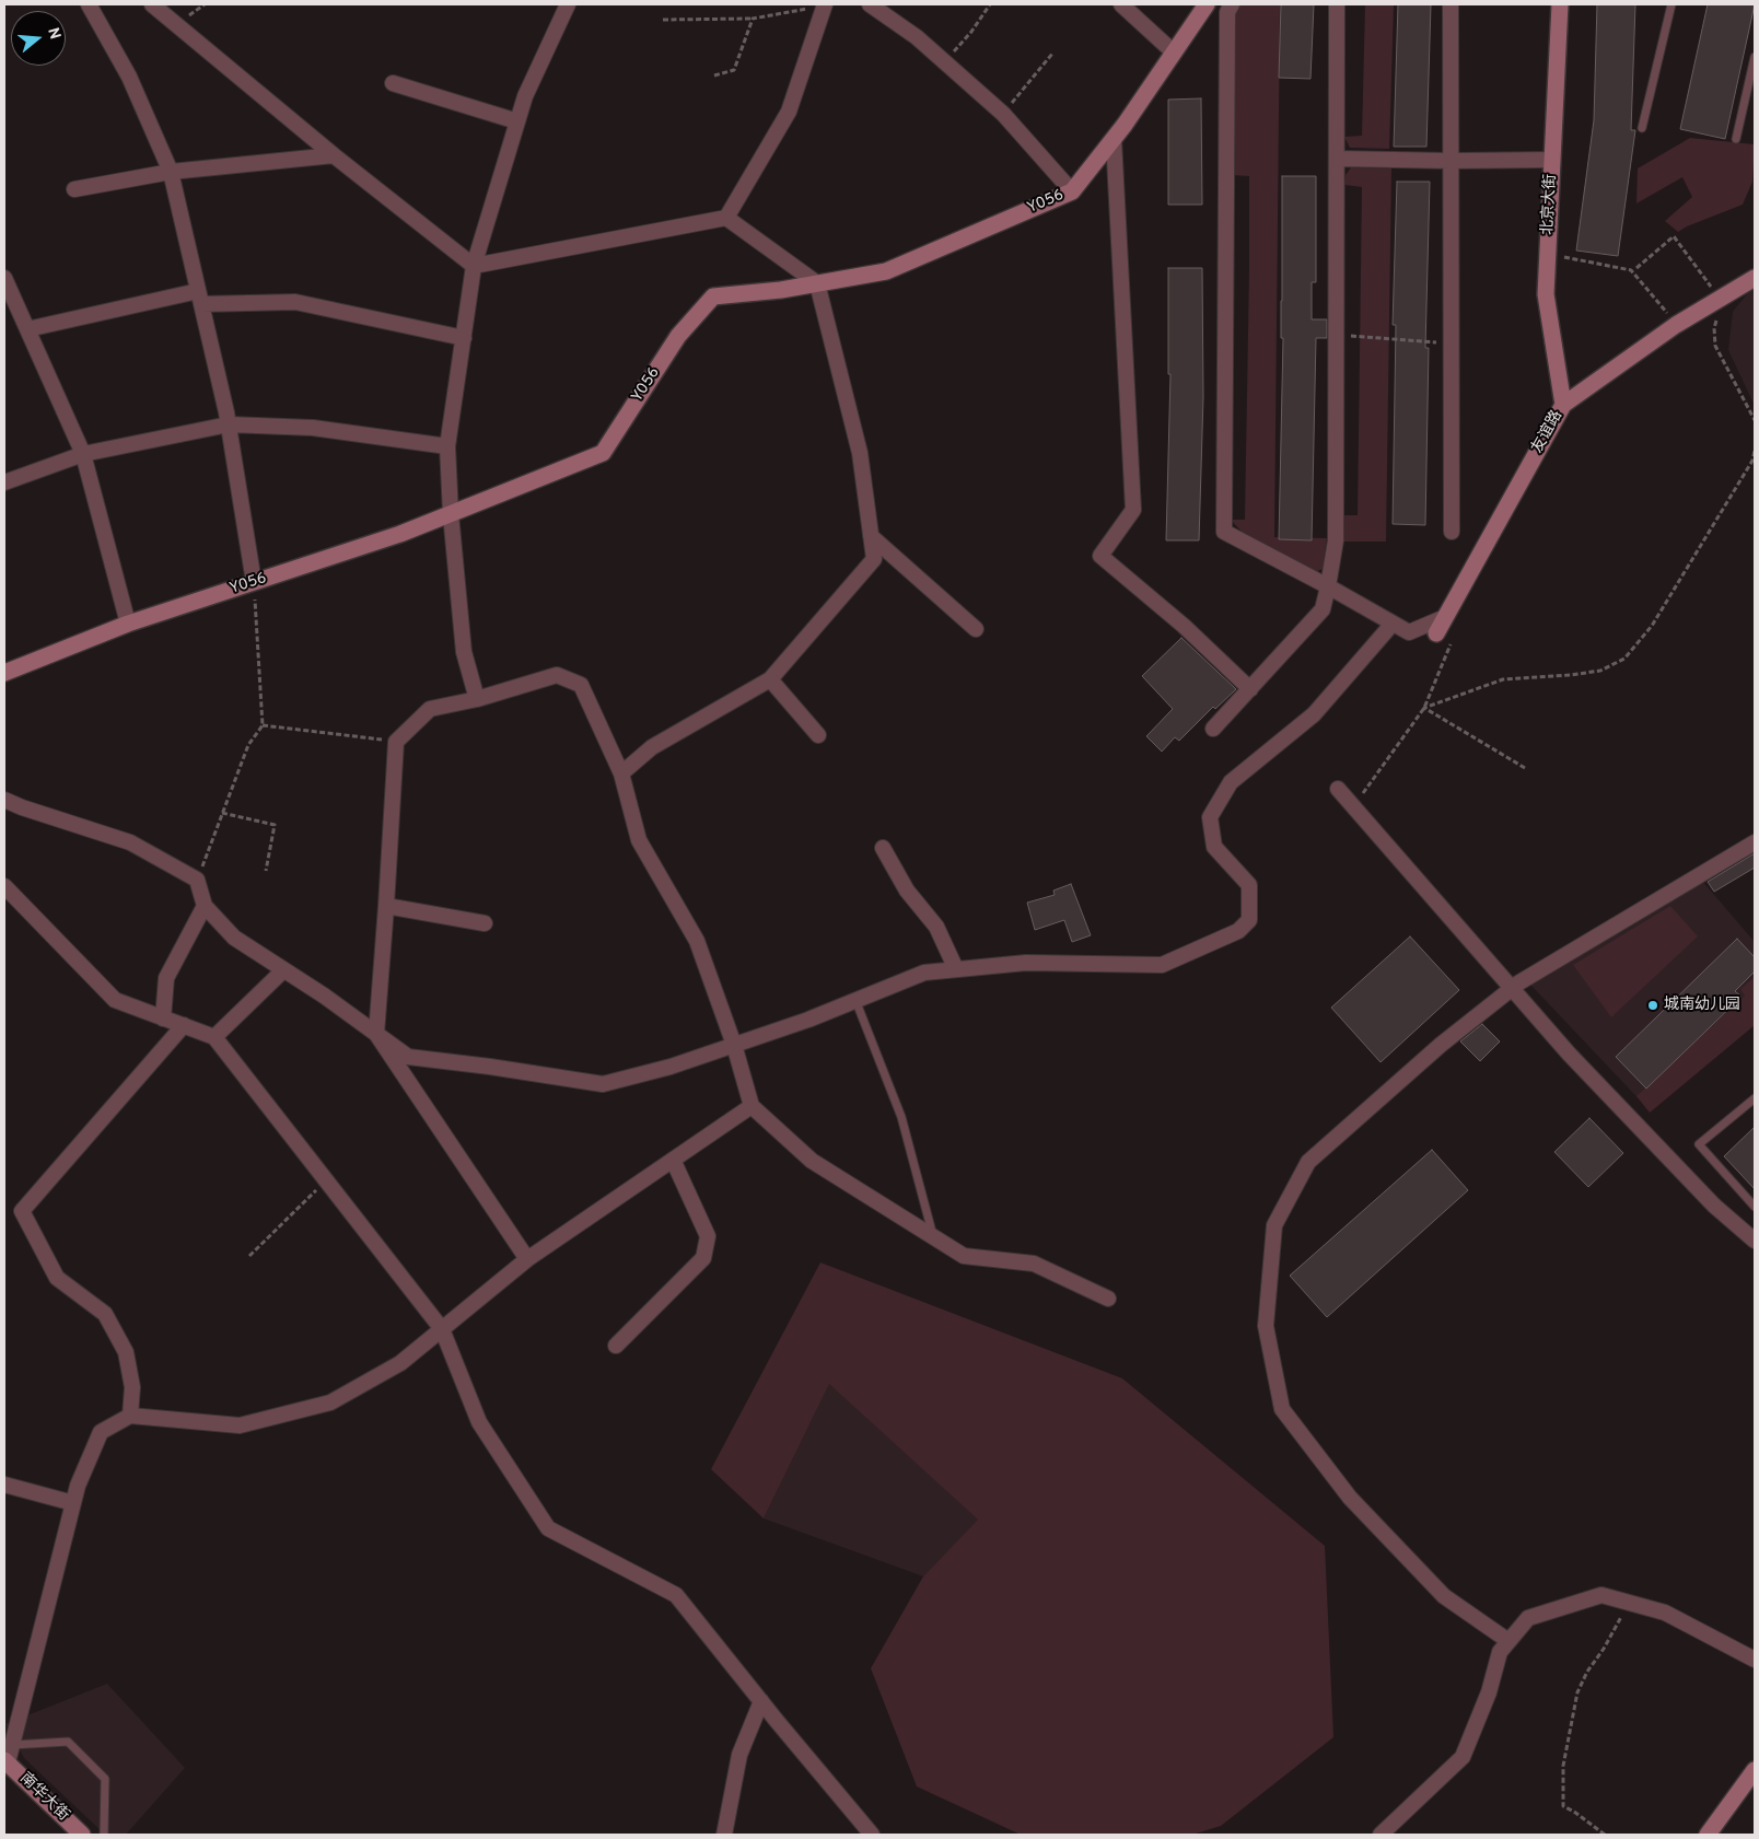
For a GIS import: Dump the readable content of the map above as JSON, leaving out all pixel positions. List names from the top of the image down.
{
  "streets": {
    "street": [
      "Y056",
      "北京大街",
      "友谊路",
      "南华大街"
    ]
  },
  "crossings": [
    ["北京大街", "友谊路"]
  ],
  "places": ["城南幼儿园"],
  "north": "right"
}
